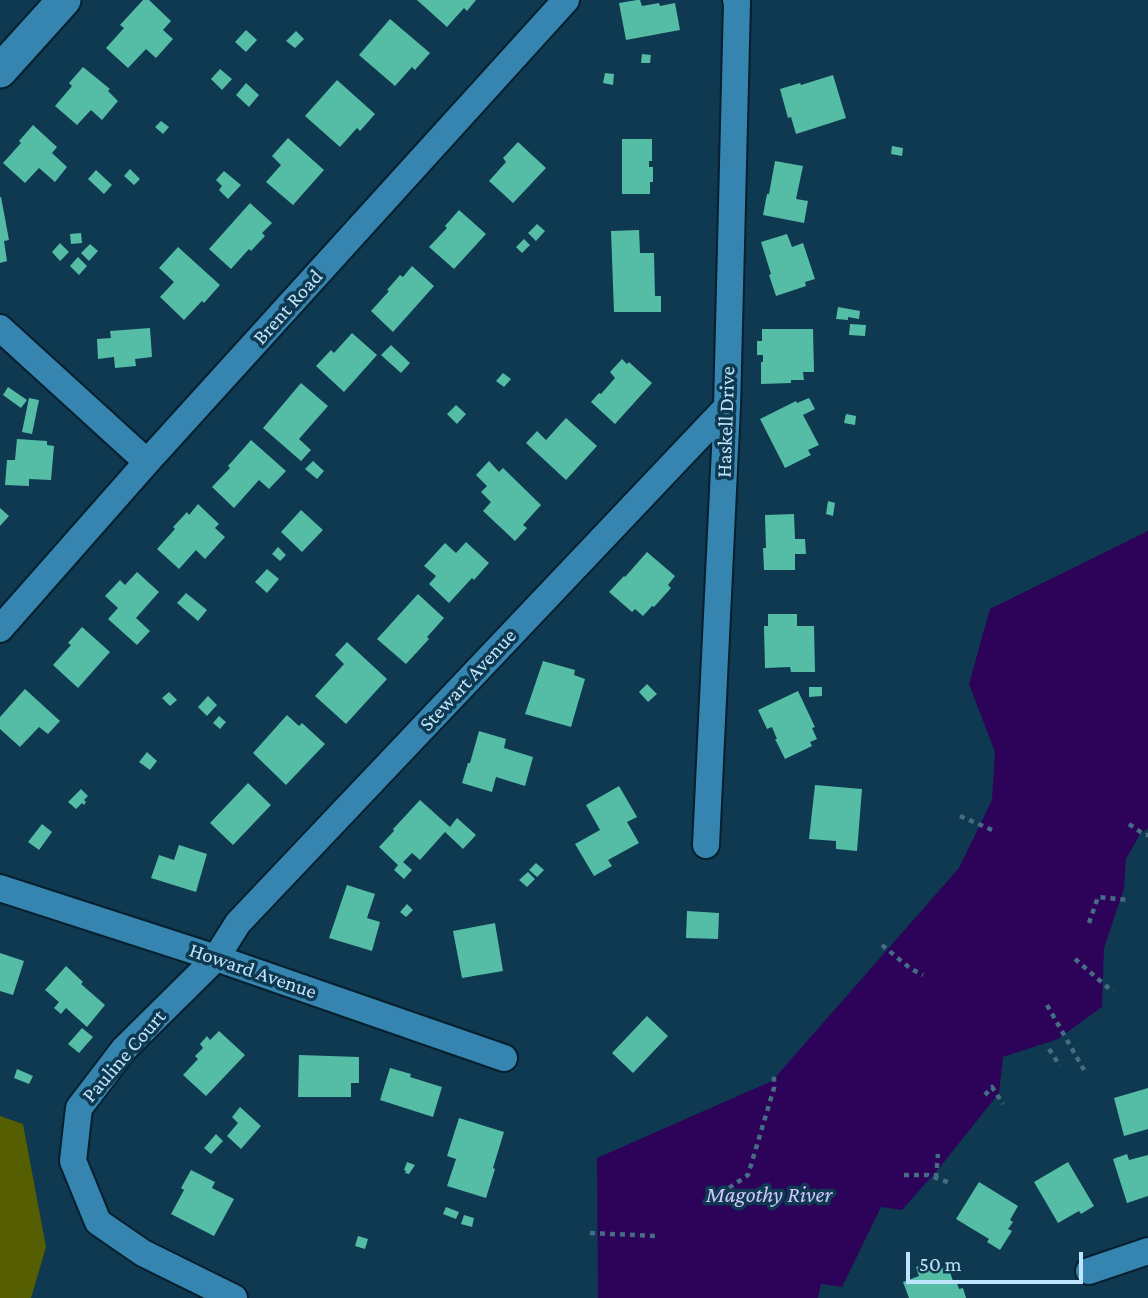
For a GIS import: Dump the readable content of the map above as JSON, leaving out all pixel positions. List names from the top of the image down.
{
  "streets": {
    "street": [
      "Brent Road",
      "Haskell Drive",
      "Stewart Avenue",
      "Howard Avenue",
      "Pauline Court"
    ]
  },
  "crossings": [
    ["Haskell Drive", "Stewart Avenue"],
    ["Stewart Avenue", "Howard Avenue"],
    ["Stewart Avenue", "Pauline Court"],
    ["Howard Avenue", "Pauline Court"]
  ],
  "water": ["Magothy River"],
  "scale_bar": "50 m"
}
